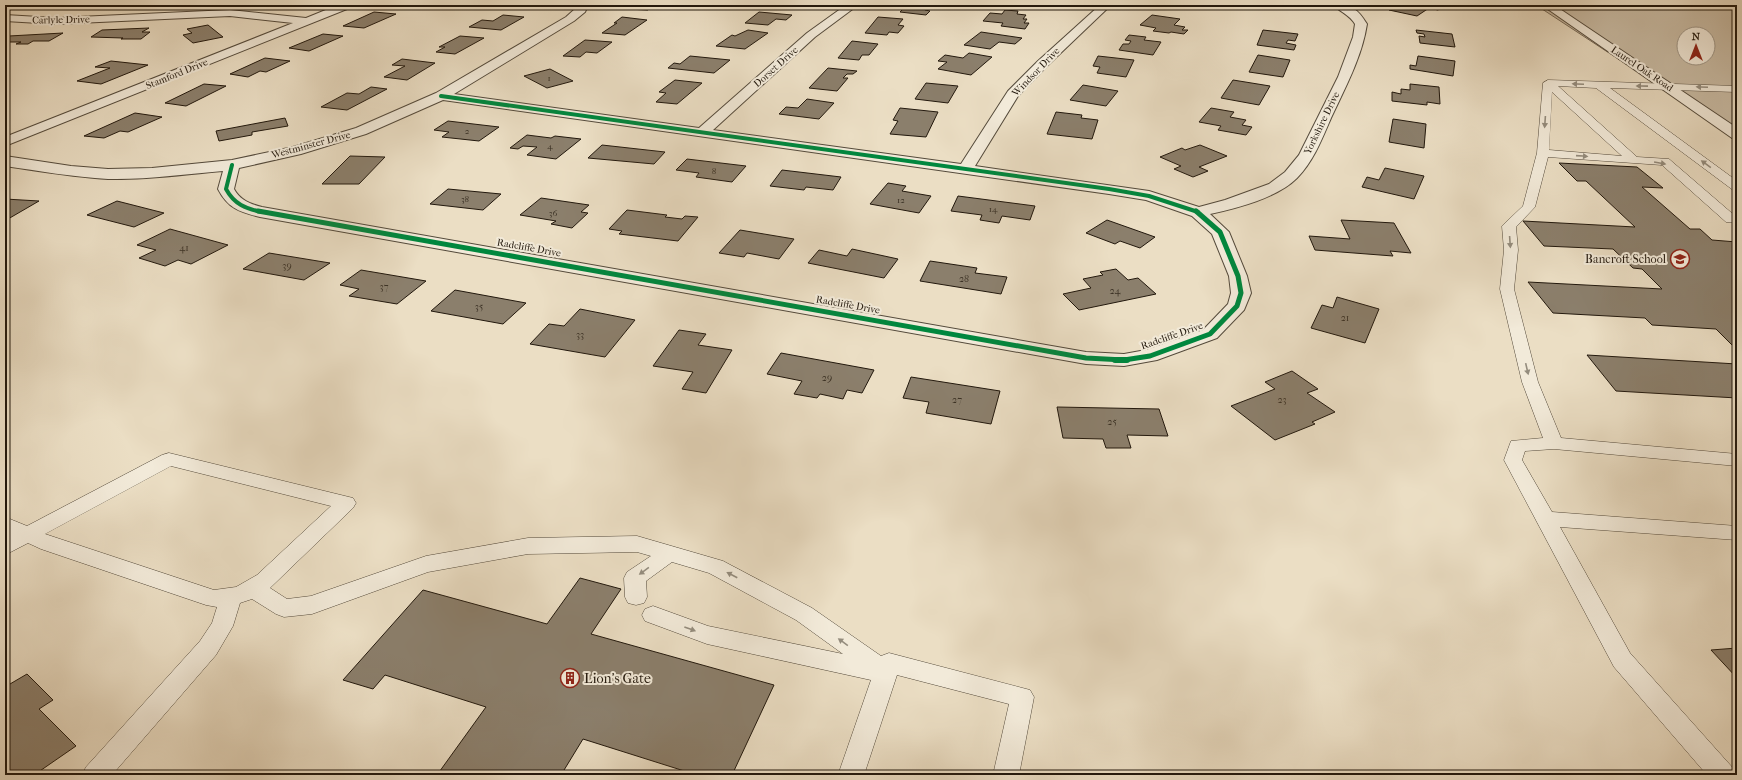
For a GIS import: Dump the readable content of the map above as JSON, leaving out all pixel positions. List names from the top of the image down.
{
  "streets": {
    "street": [
      "Carlyle Drive",
      "Dorset Drive",
      "Laurel Oak Road",
      "Windsor Drive",
      "Stamford Drive",
      "Yorkshire Drive",
      "Westminster Drive",
      "Radcliffe Drive"
    ]
  },
  "crossings": [
    ["Carlyle Drive", "Stamford Drive"],
    ["Dorset Drive", "Radcliffe Drive"],
    ["Windsor Drive", "Radcliffe Drive"],
    ["Yorkshire Drive", "Radcliffe Drive"],
    ["Westminster Drive", "Radcliffe Drive"]
  ],
  "places": {
    "school or university": ["Bancroft School"],
    "building": ["Lion's Gate"]
  },
  "house_numbers": [
    "1",
    "2",
    "4",
    "8",
    "38",
    "12",
    "14",
    "36",
    "41",
    "39",
    "28",
    "37",
    "24",
    "35",
    "21",
    "33",
    "29",
    "27",
    "23",
    "25"
  ],
  "north": "top"
}
